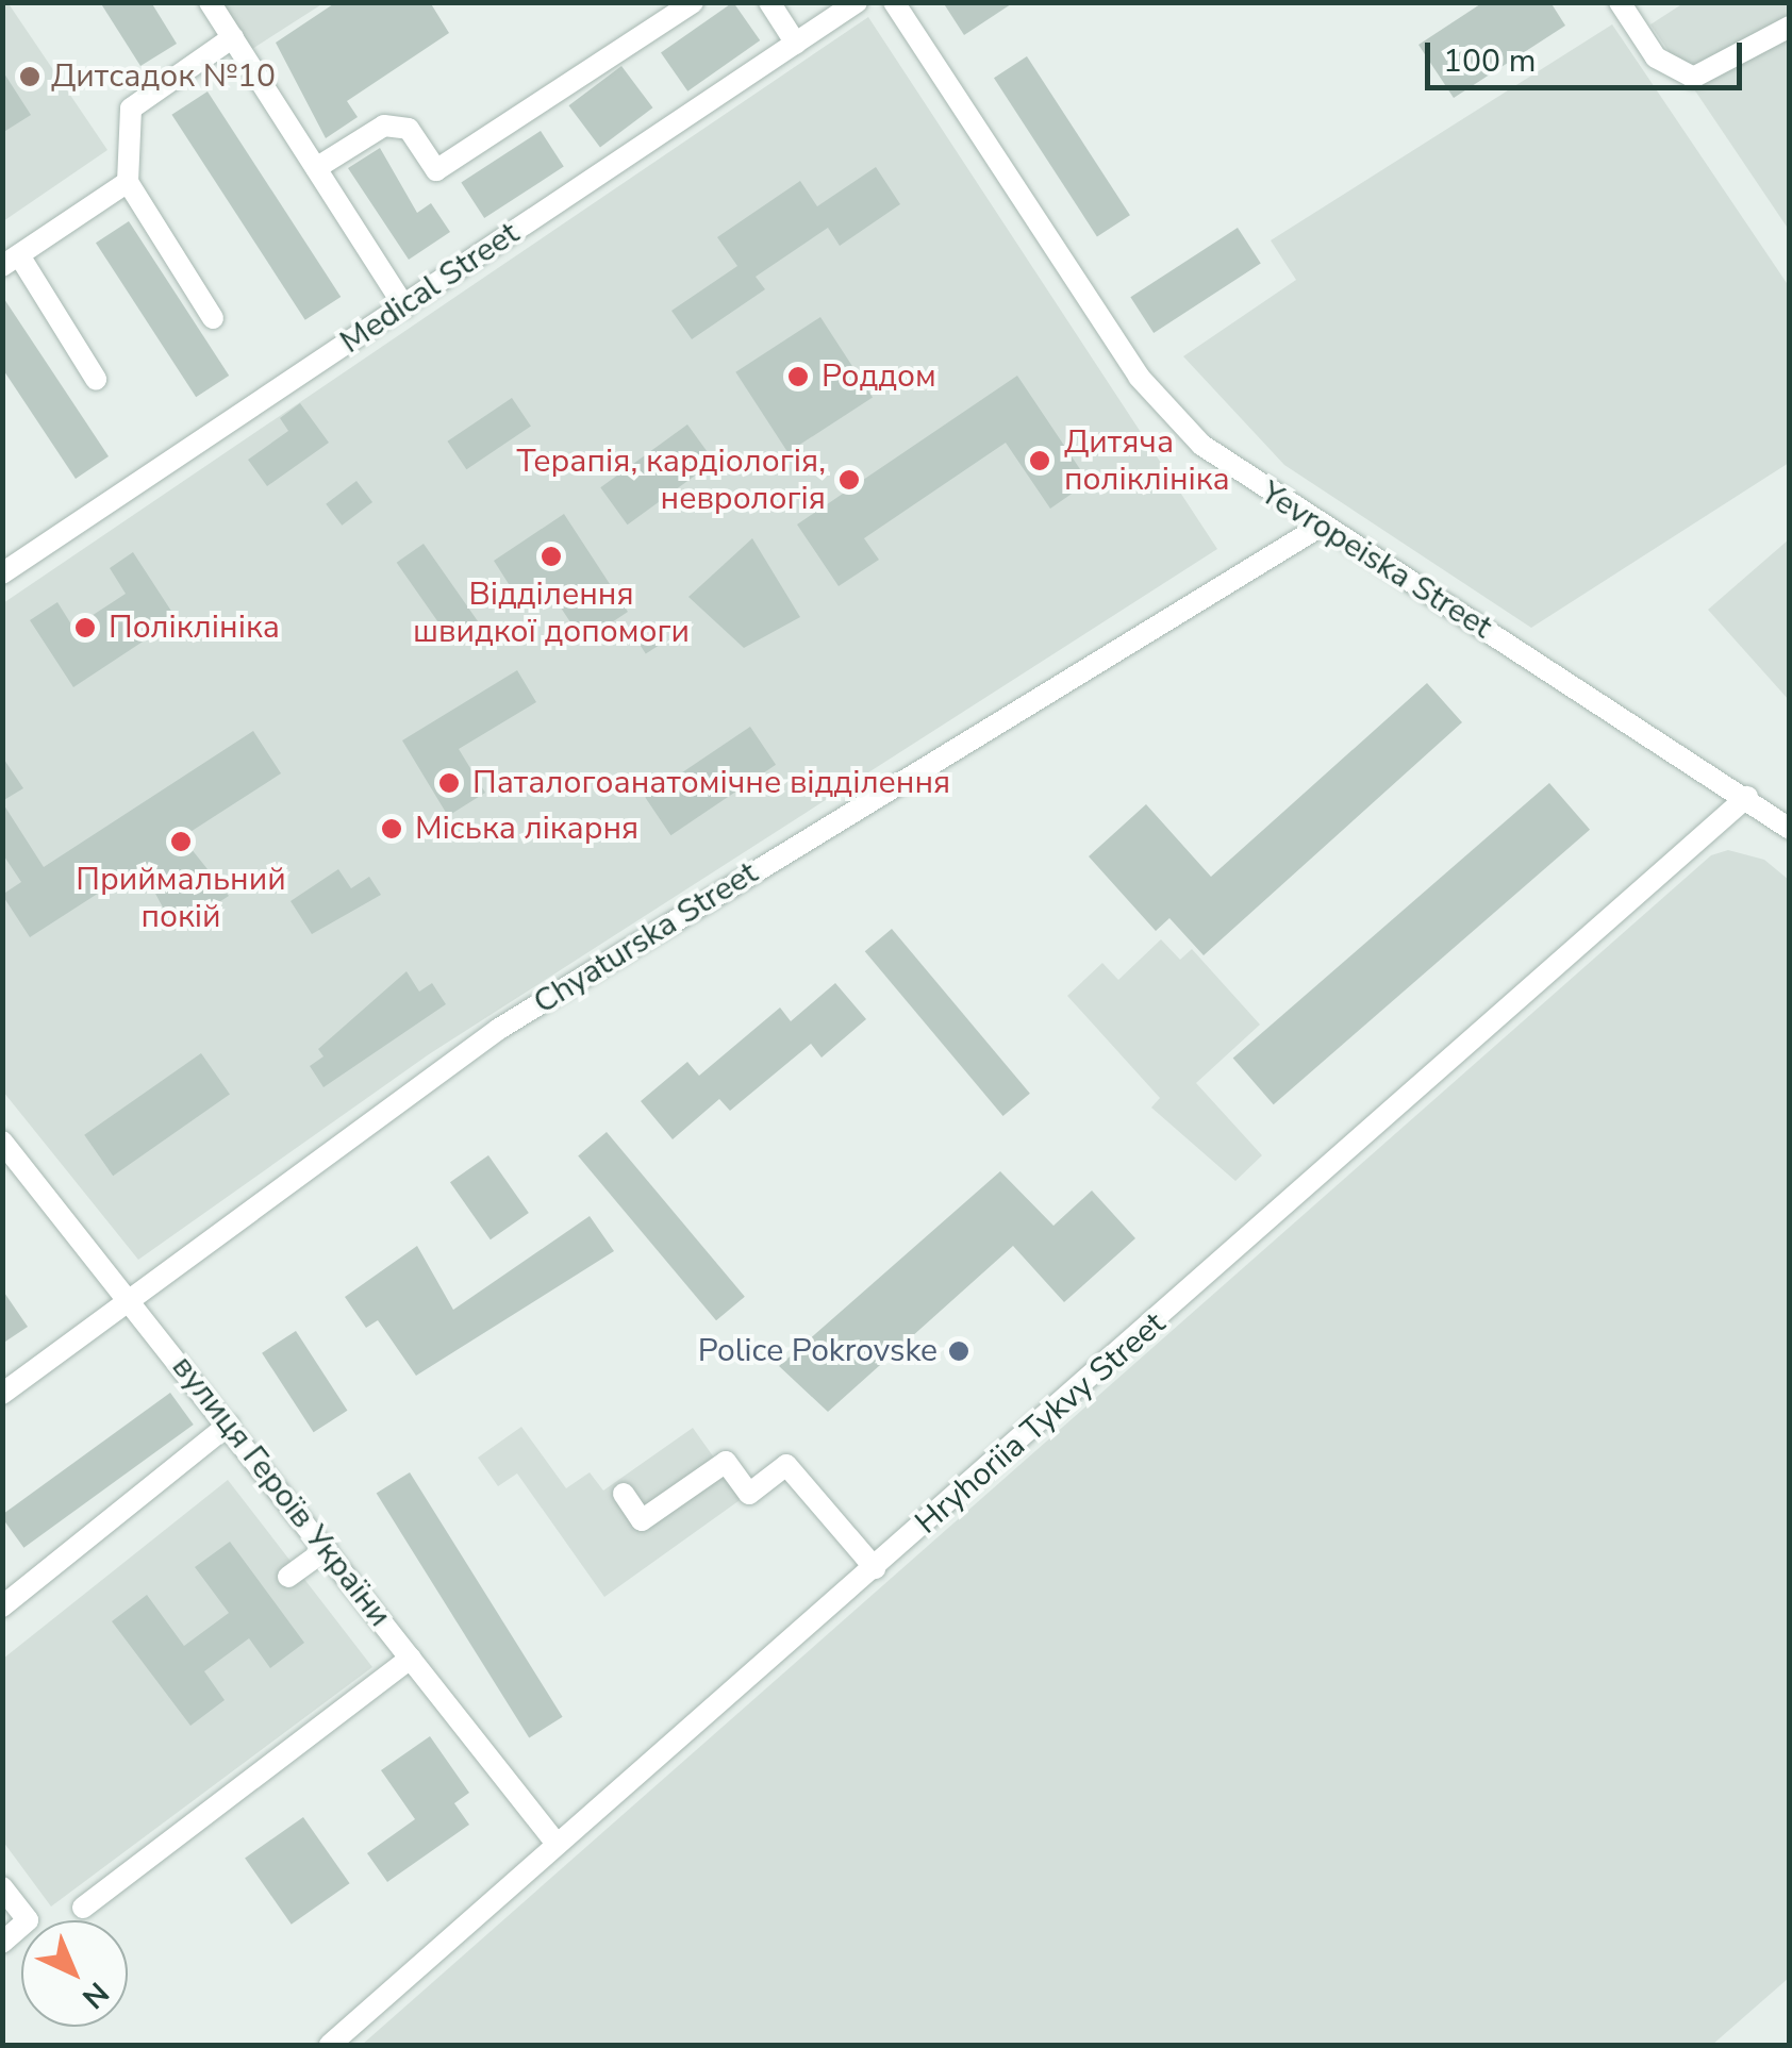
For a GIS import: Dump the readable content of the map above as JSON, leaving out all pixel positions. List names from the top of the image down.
{
  "streets": {
    "street": [
      "Medical Street",
      "Yevropeiska Street",
      "Chyaturska Street",
      "Hryhoriia Tykvy Street",
      "вулиця Героїв України"
    ]
  },
  "crossings": [
    ["Yevropeiska Street", "Chyaturska Street"],
    ["Yevropeiska Street", "Hryhoriia Tykvy Street"],
    ["Chyaturska Street", "вулиця Героїв України"],
    ["Hryhoriia Tykvy Street", "вулиця Героїв України"]
  ],
  "places": [
    "Дитсадок №10",
    "Роддом",
    "Дитяча поліклініка",
    "Терапія, кардіологія, неврологія",
    "Відділення швидкої допомоги",
    "Поліклініка",
    "Паталогоанатомічне відділення",
    "Мiська лiкарня",
    "Приймальний покій",
    "Police Pokrovske"
  ],
  "scale_bar": "100 m",
  "north": "bottom right"
}
